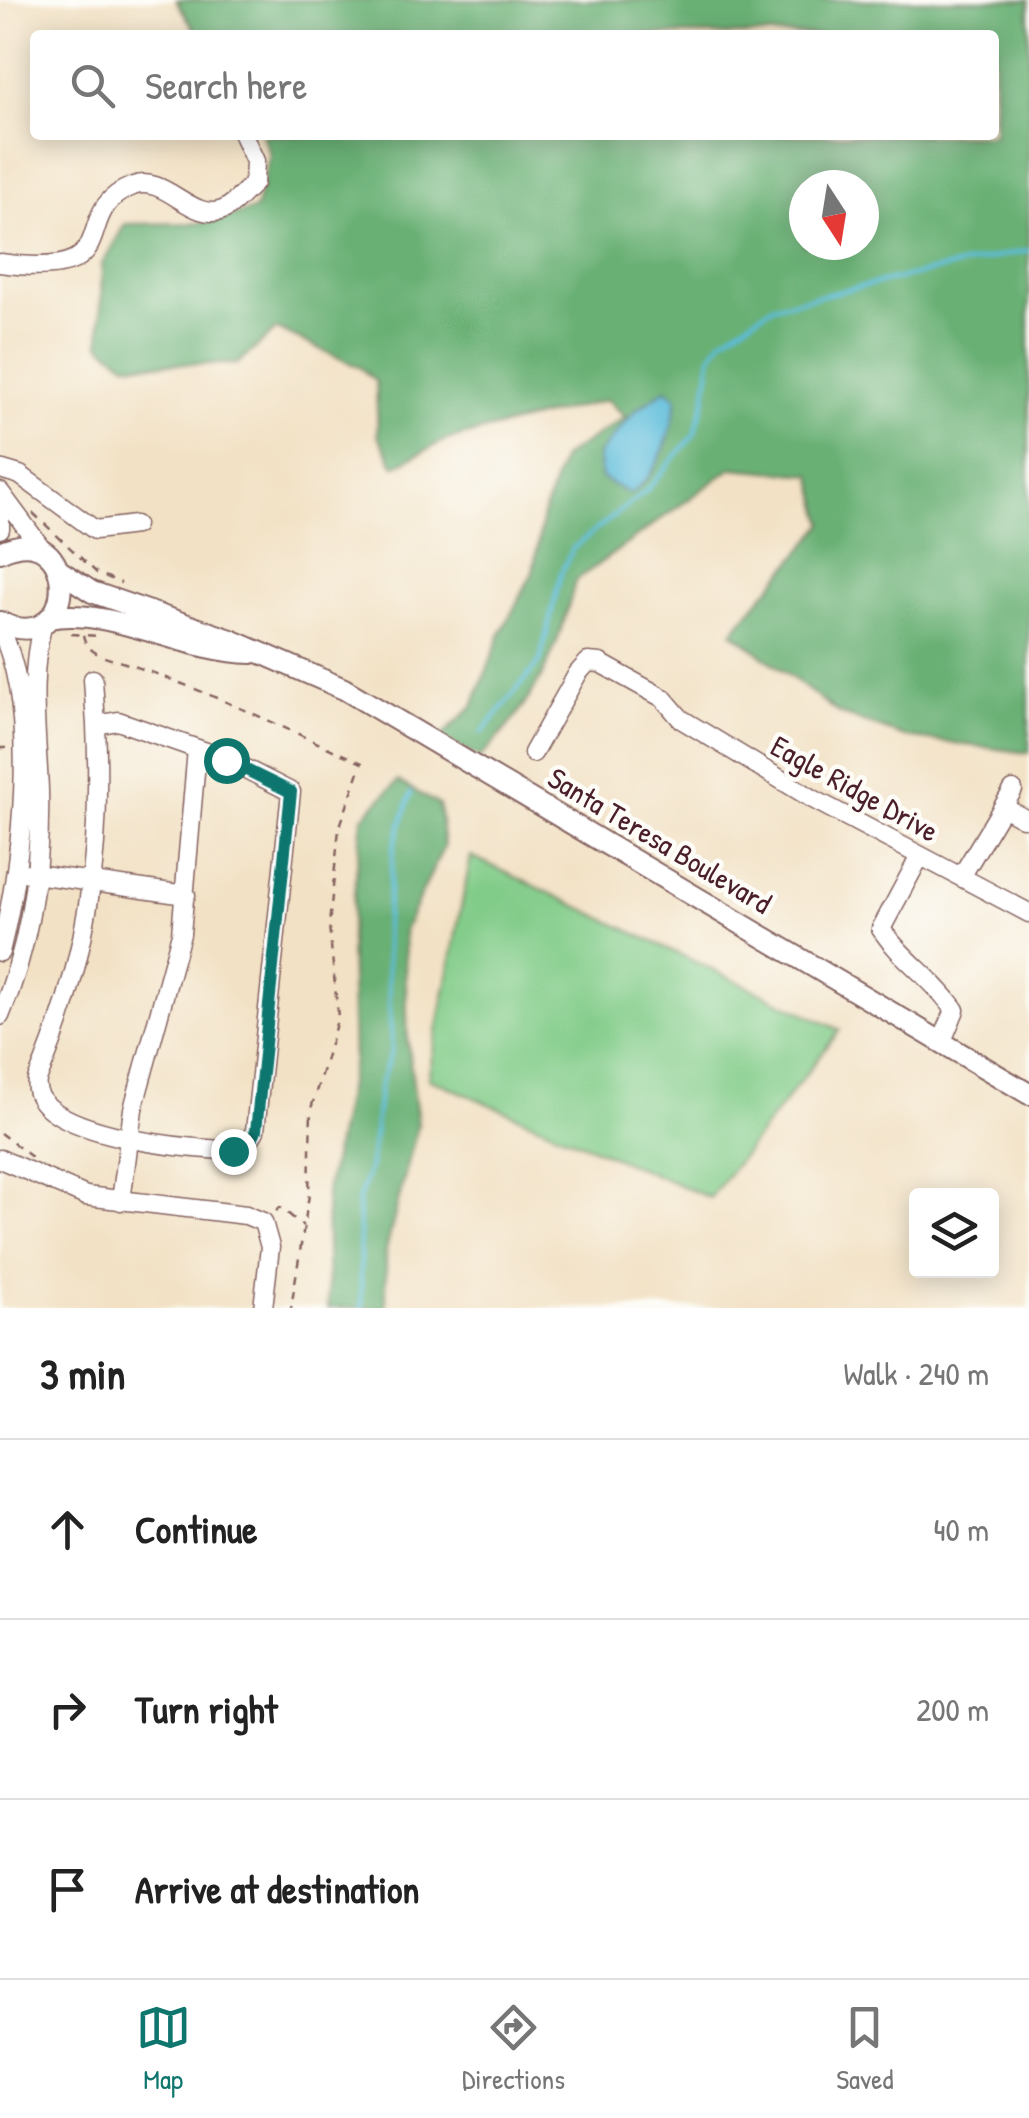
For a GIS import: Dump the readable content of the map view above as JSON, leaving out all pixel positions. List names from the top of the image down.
{
  "streets": {
    "main road": ["Santa Teresa Boulevard"],
    "street": ["Eagle Ridge Drive"]
  },
  "north": "bottom",
  "page": {
    "search": "Search here",
    "heading": ["3 min", "Walk · 240 m"],
    "list": [
      ["Continue", "40 m"],
      ["Turn right", "200 m"],
      "Arrive at destination"
    ],
    "nav": ["Map", "Directions", "Saved"]
  }
}
